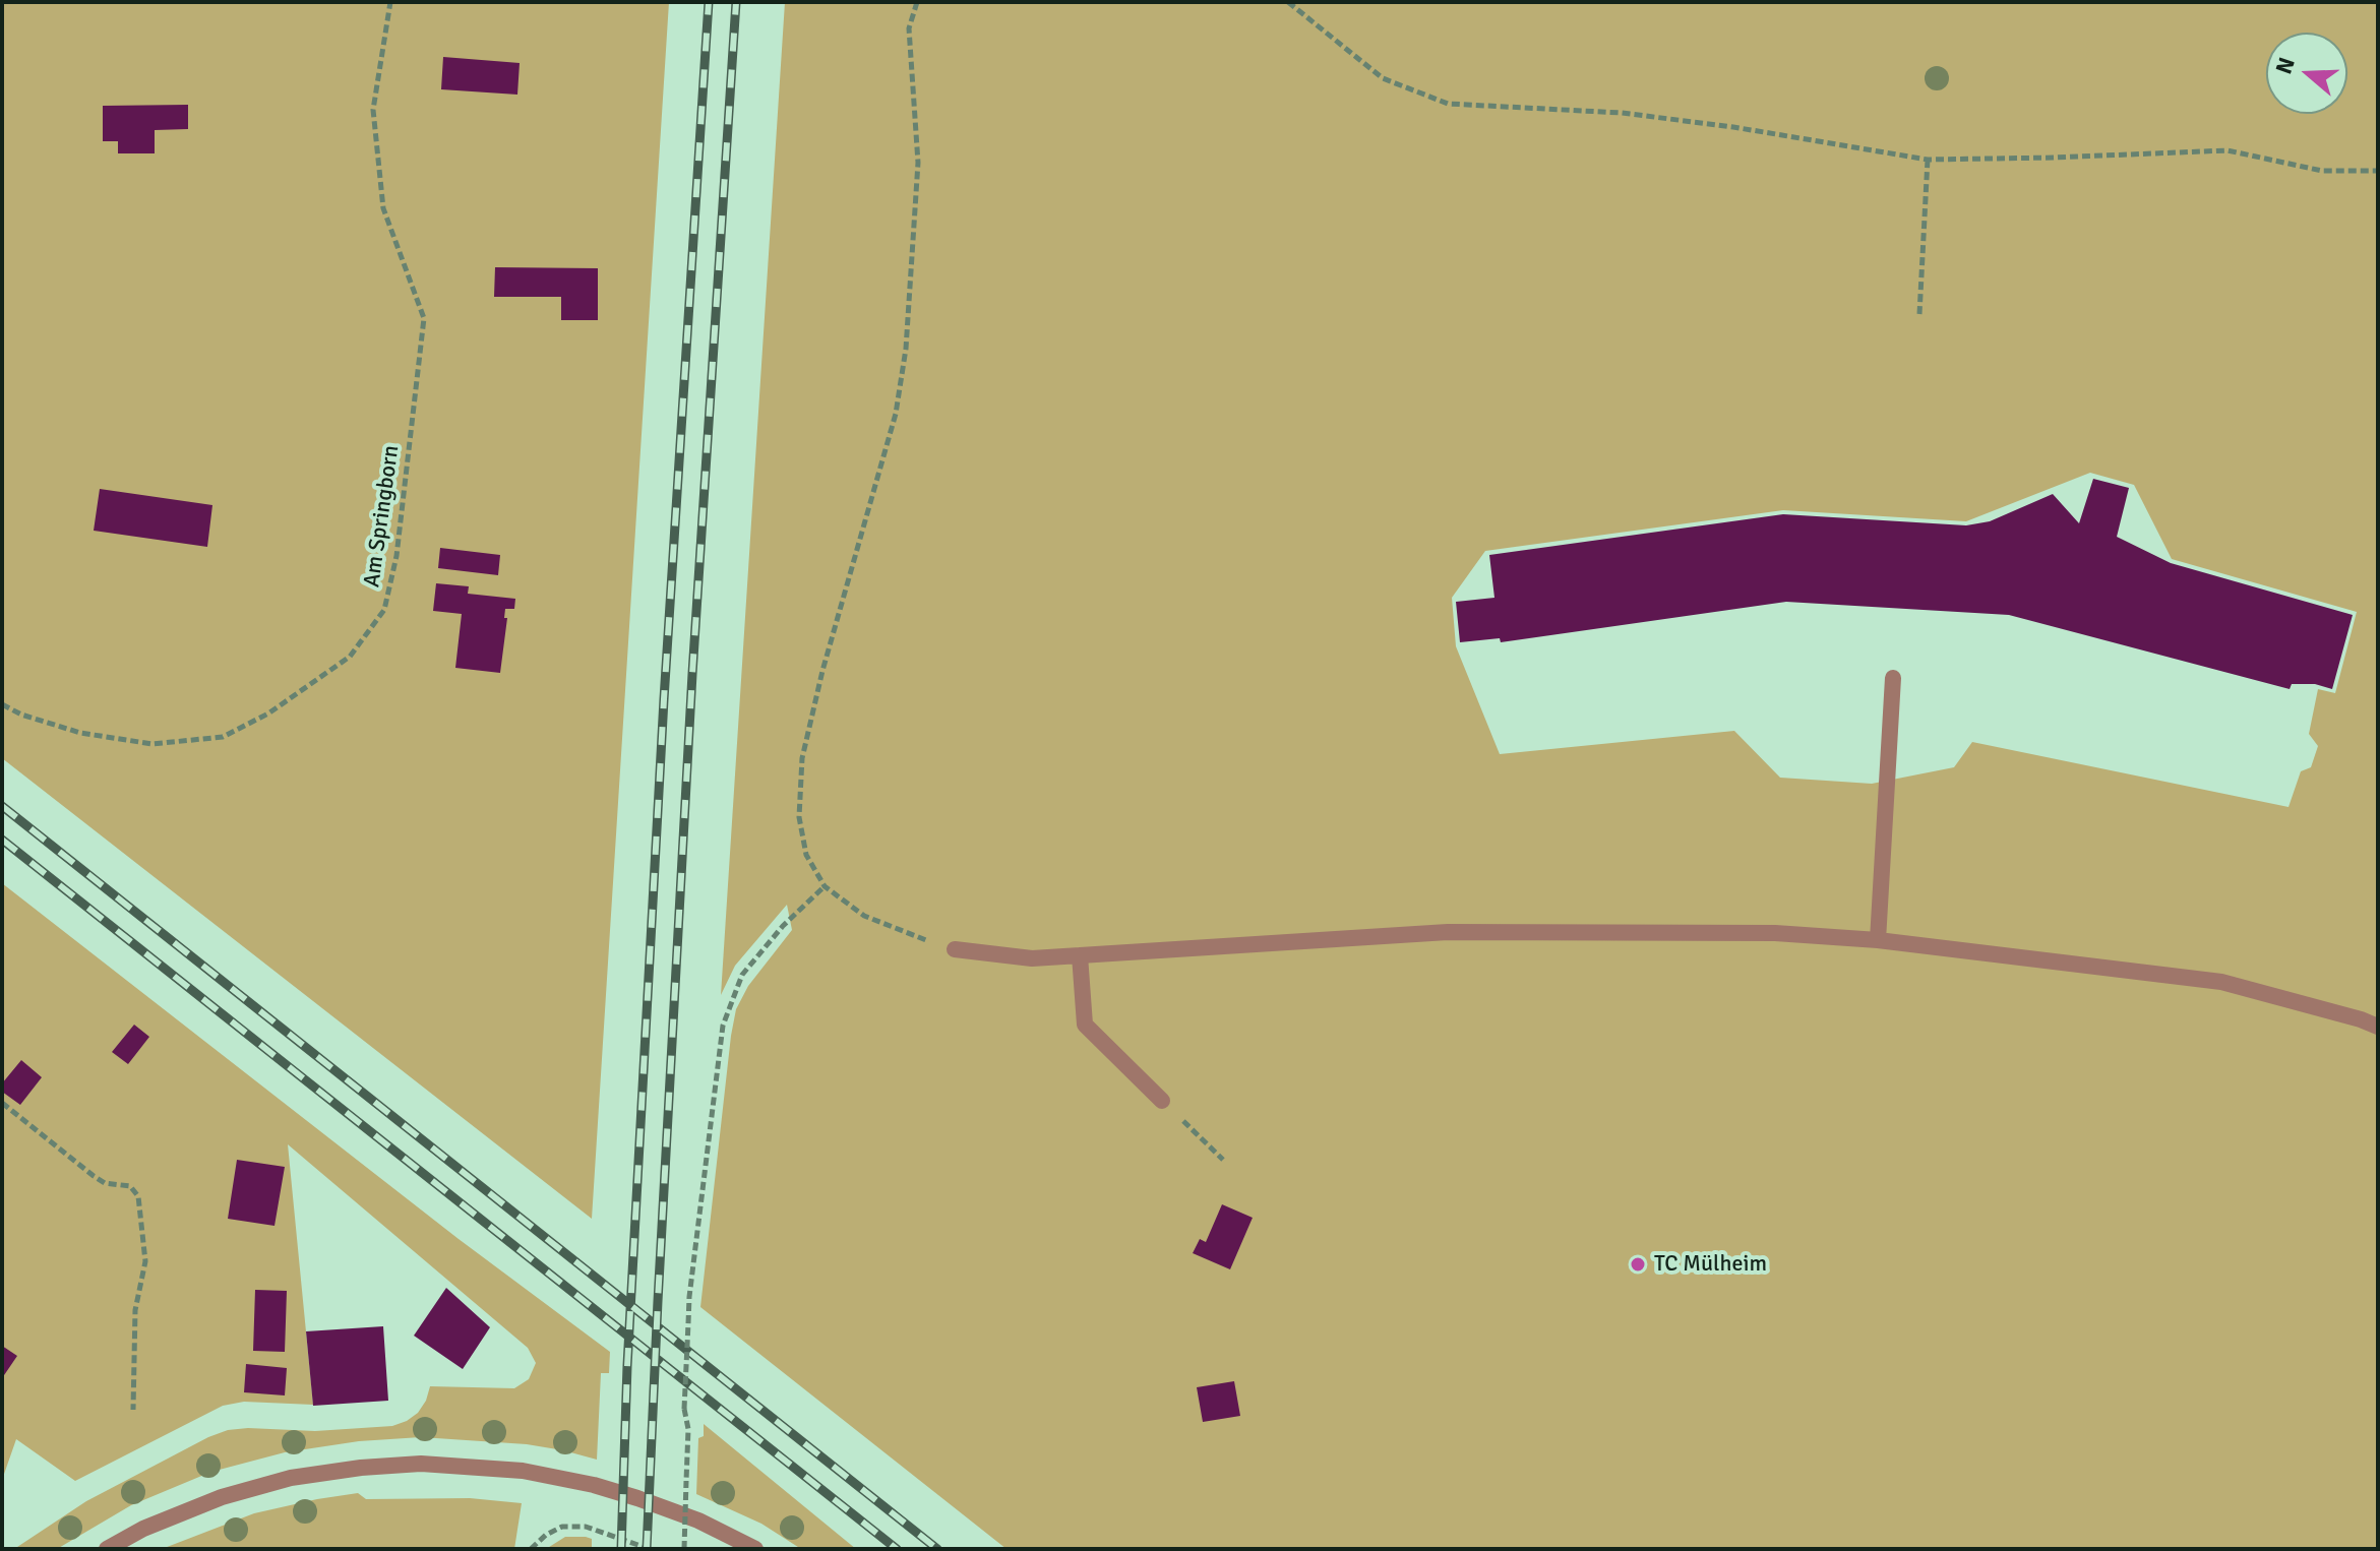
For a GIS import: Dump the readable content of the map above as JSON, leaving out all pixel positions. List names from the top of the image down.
{
  "streets": {
    "path": ["Am Springborn"]
  },
  "places": ["TC Mülheim"],
  "north": "left"
}
